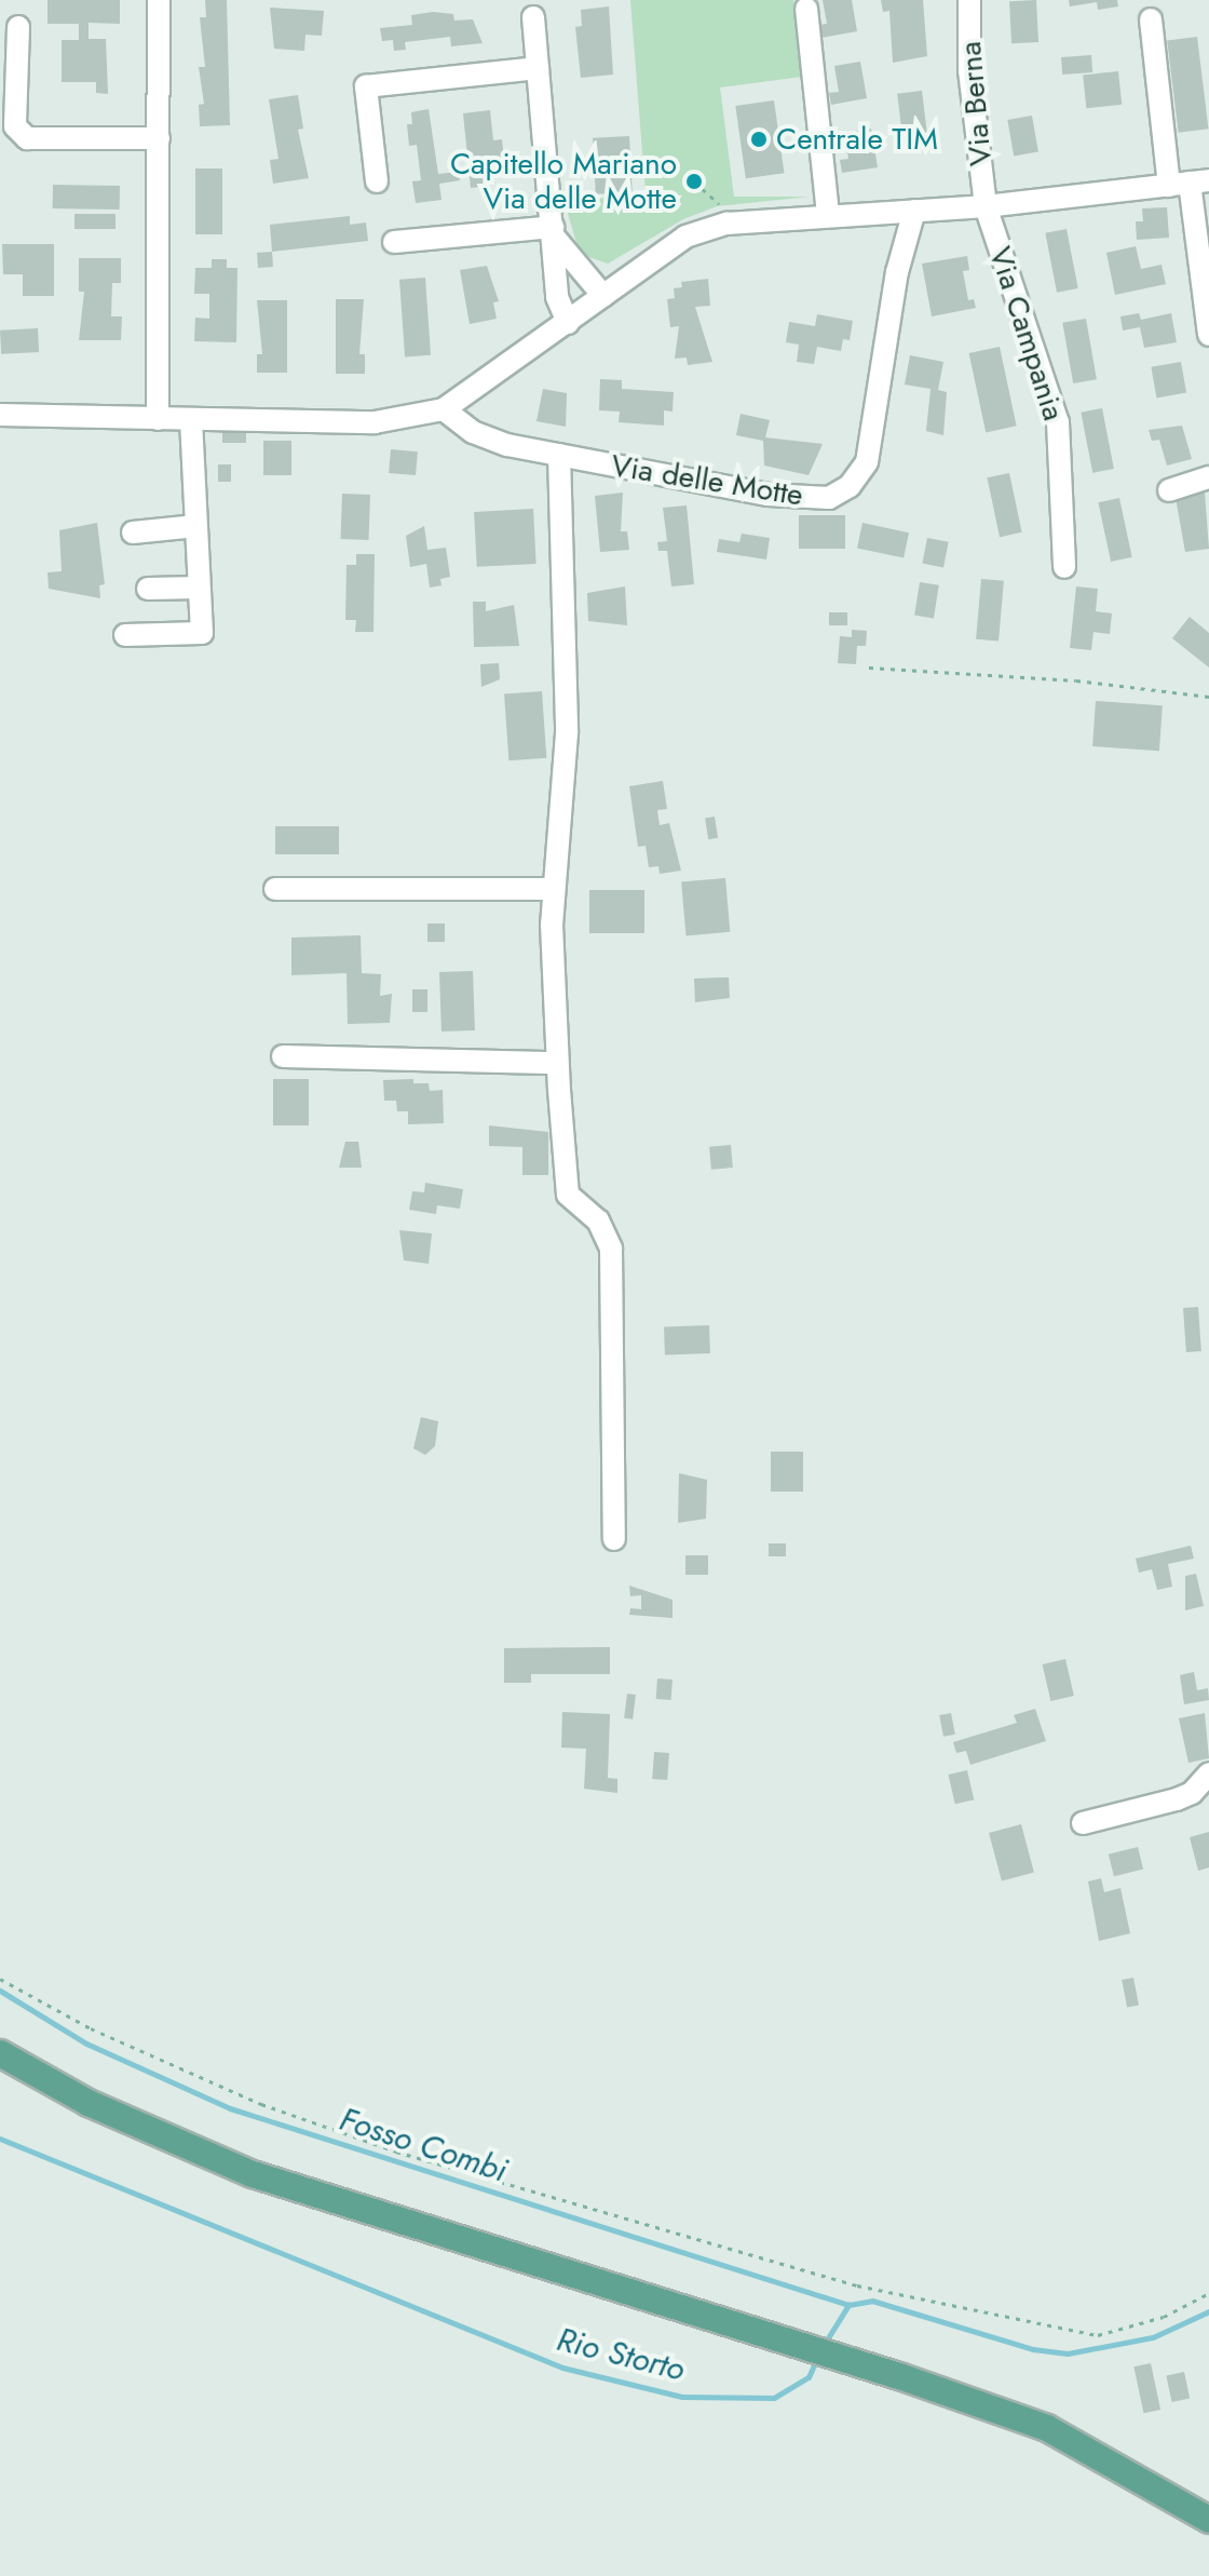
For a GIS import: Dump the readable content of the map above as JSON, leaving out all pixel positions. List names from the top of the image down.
{
  "streets": {
    "street": ["Via Berna", "Via Campania", "Via delle Motte"]
  },
  "crossings": [
    ["Via Berna", "Via Campania"]
  ],
  "water": ["Fosso Combi", "Rio Storto"],
  "places": ["Centrale TIM", "Capitello Mariano Via delle Motte"]
}
